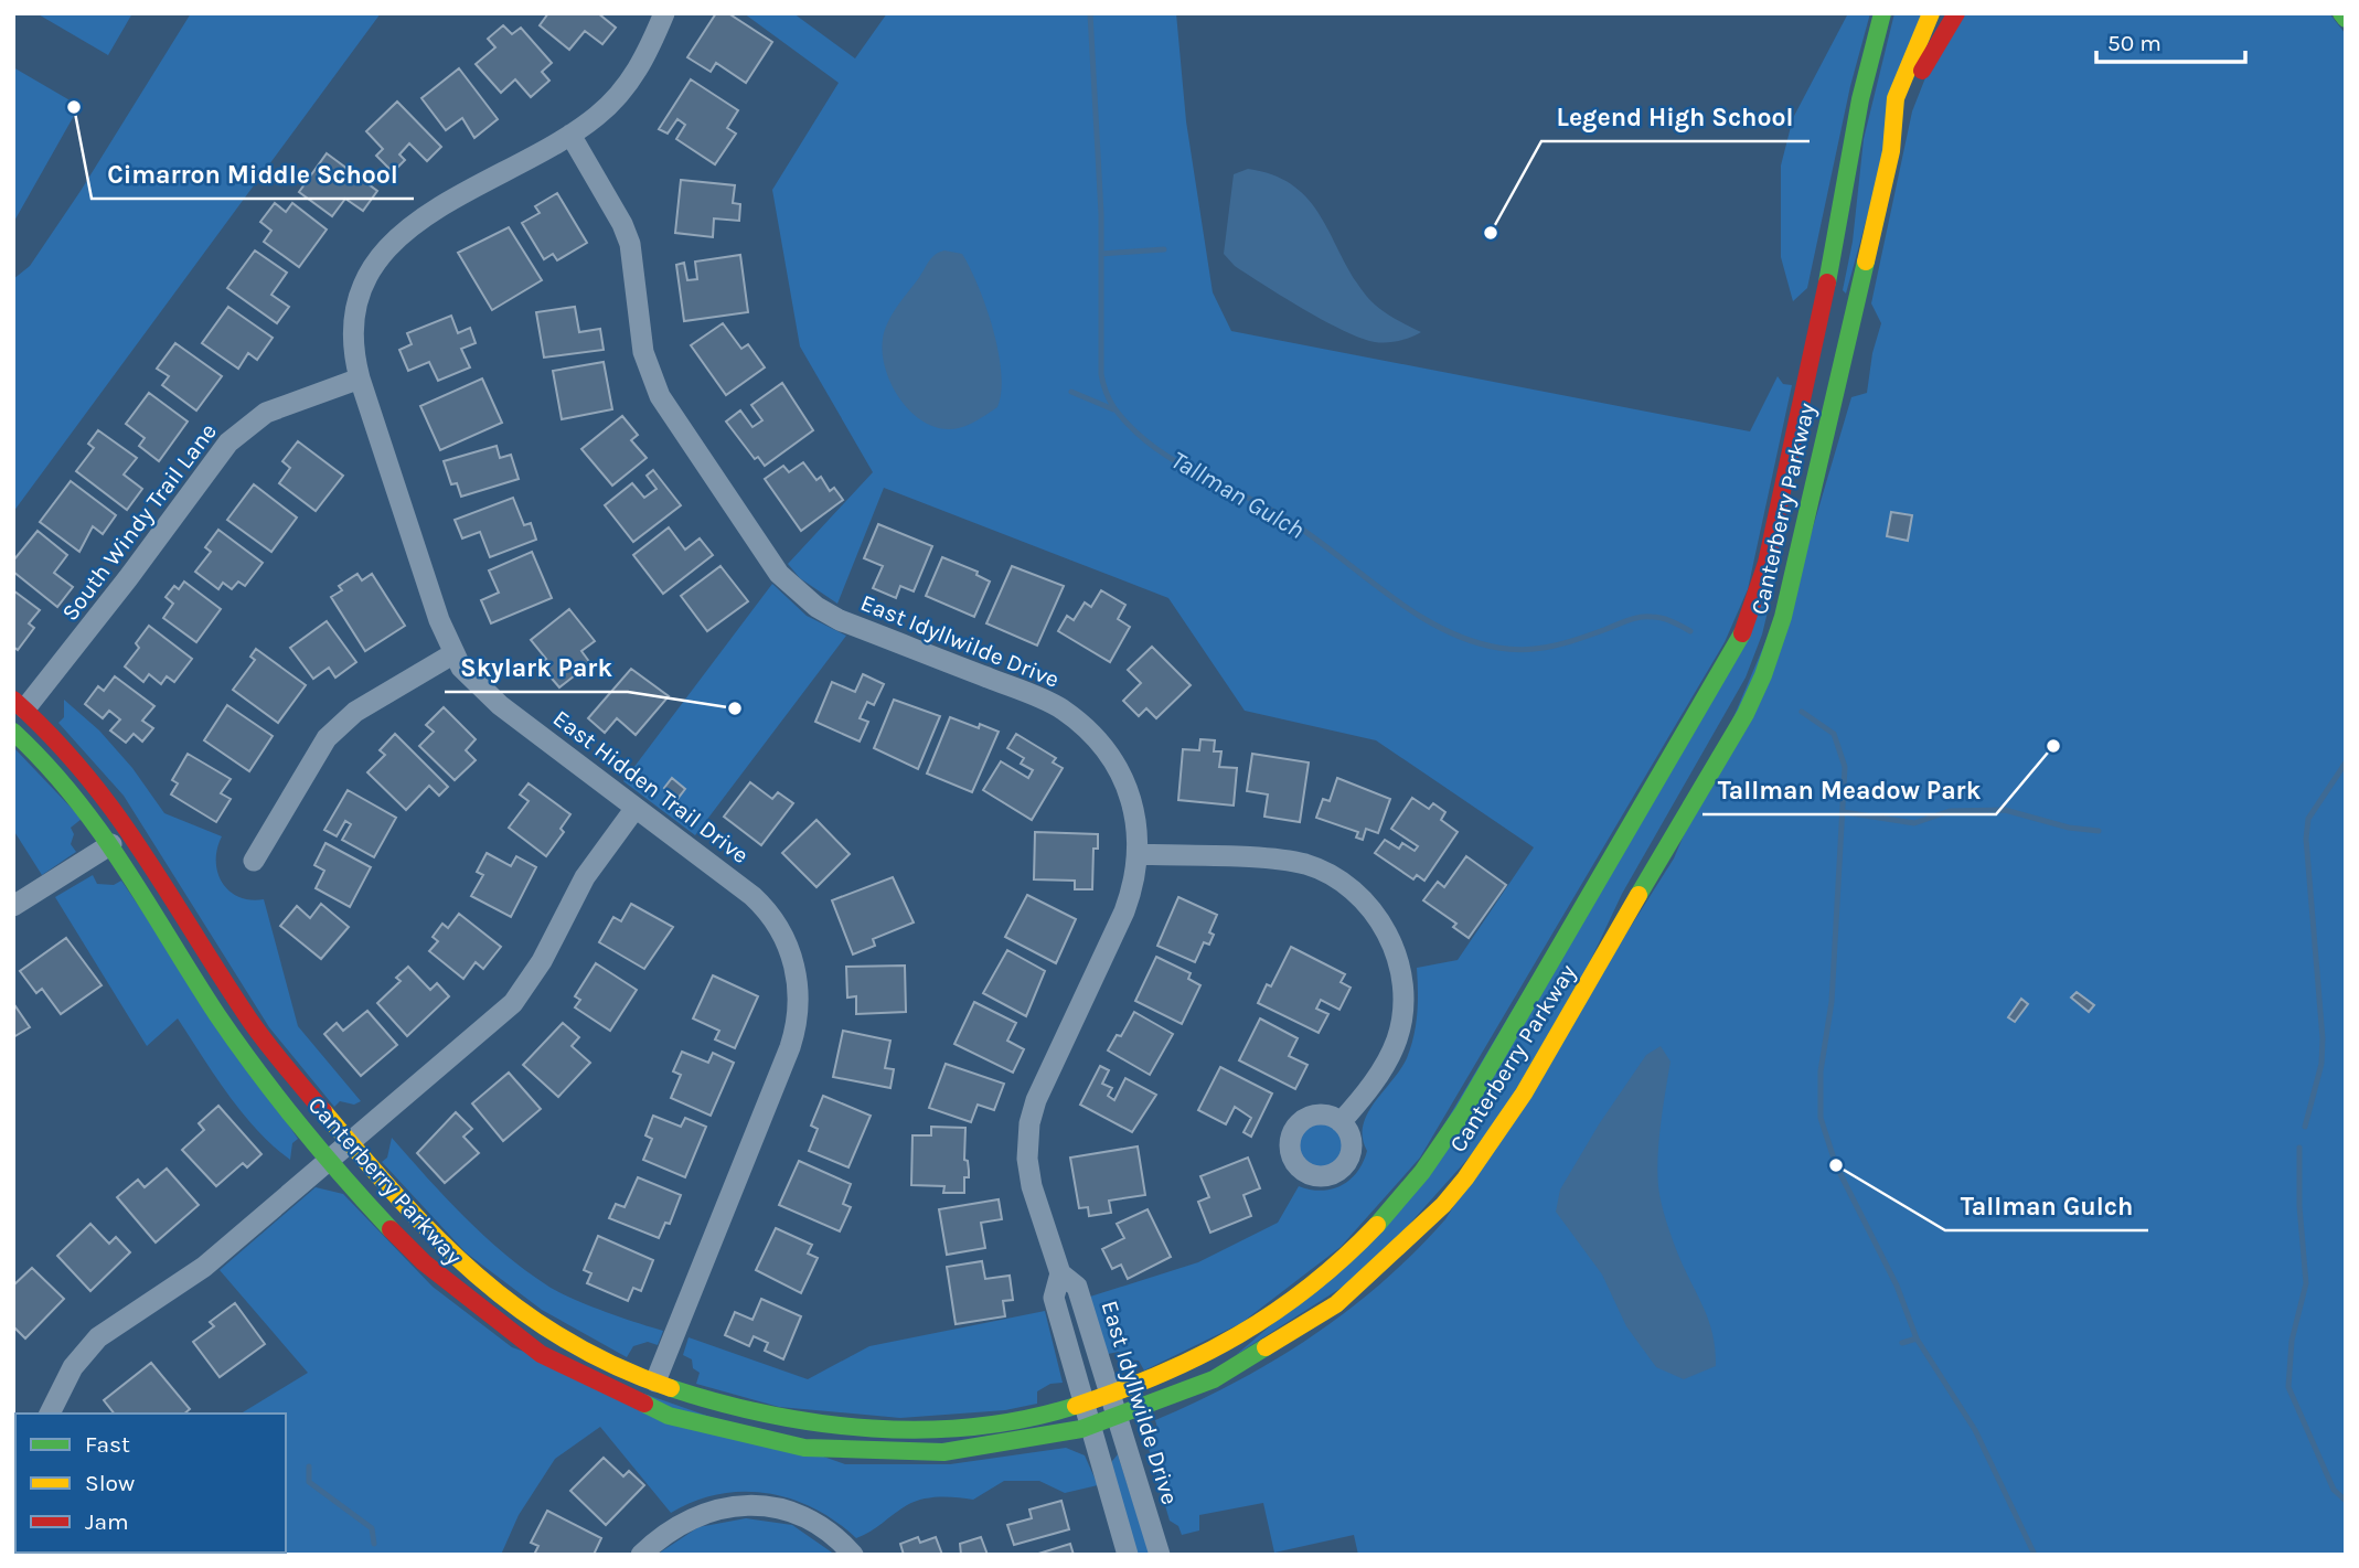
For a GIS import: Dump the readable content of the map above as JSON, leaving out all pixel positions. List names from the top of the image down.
{
  "streets": {
    "street": [
      "Canterberry Parkway",
      "South Windy Trail Lane",
      "East Idyllwilde Drive",
      "East Hidden Trail Drive"
    ]
  },
  "crossings": [
    ["Canterberry Parkway", "South Windy Trail Lane"],
    ["Canterberry Parkway", "East Idyllwilde Drive"],
    ["Canterberry Parkway", "East Hidden Trail Drive"],
    ["South Windy Trail Lane", "East Hidden Trail Drive"],
    ["East Idyllwilde Drive", "East Hidden Trail Drive"]
  ],
  "water": ["Tallman Gulch"],
  "places": [
    "Cimarron Middle School",
    "Legend High School",
    "Skylark Park",
    "Tallman Meadow Park",
    "Tallman Gulch"
  ],
  "legend": ["Fast", "Slow", "Jam"],
  "scale_bar": "50 m"
}
